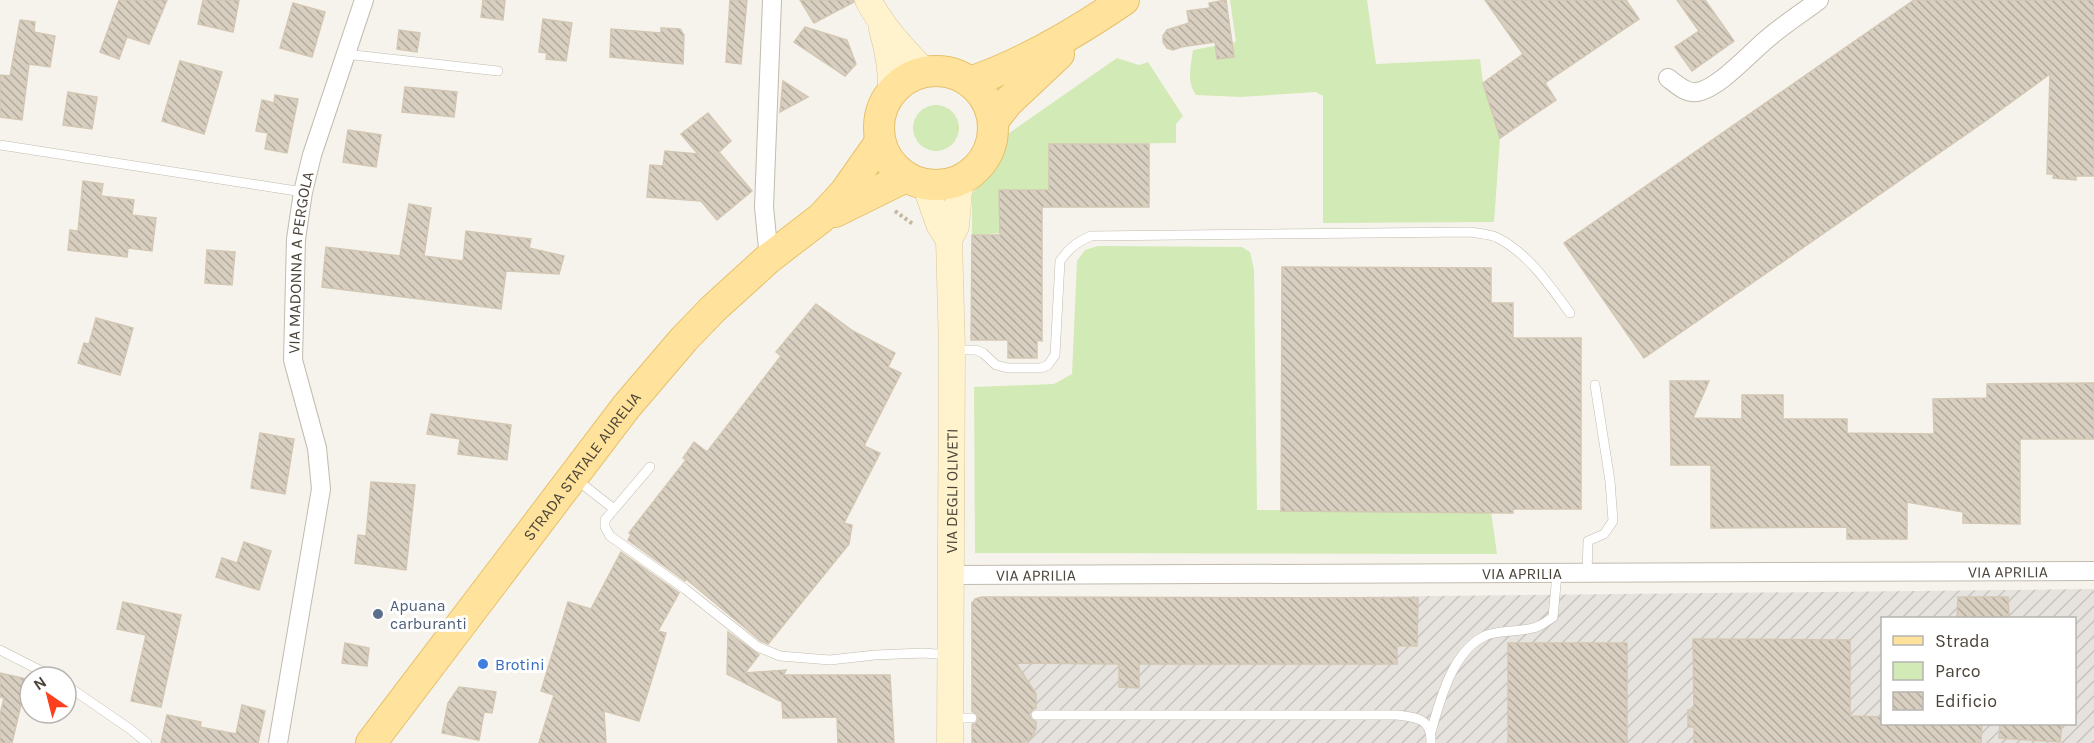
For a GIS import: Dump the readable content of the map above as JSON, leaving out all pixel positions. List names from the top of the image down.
{
  "streets": {
    "main road": ["STRADA STATALE AURELIA", "VIA DEGLI OLIVETI"],
    "street": ["VIA MADONNA A PERGOLA", "VIA APRILIA"]
  },
  "crossings": [
    ["STRADA STATALE AURELIA", "VIA DEGLI OLIVETI"],
    ["VIA DEGLI OLIVETI", "VIA APRILIA"]
  ],
  "places": ["Apuana carburanti", "Brotini"],
  "legend": ["Strada", "Parco", "Edificio"],
  "north": "top left"
}
